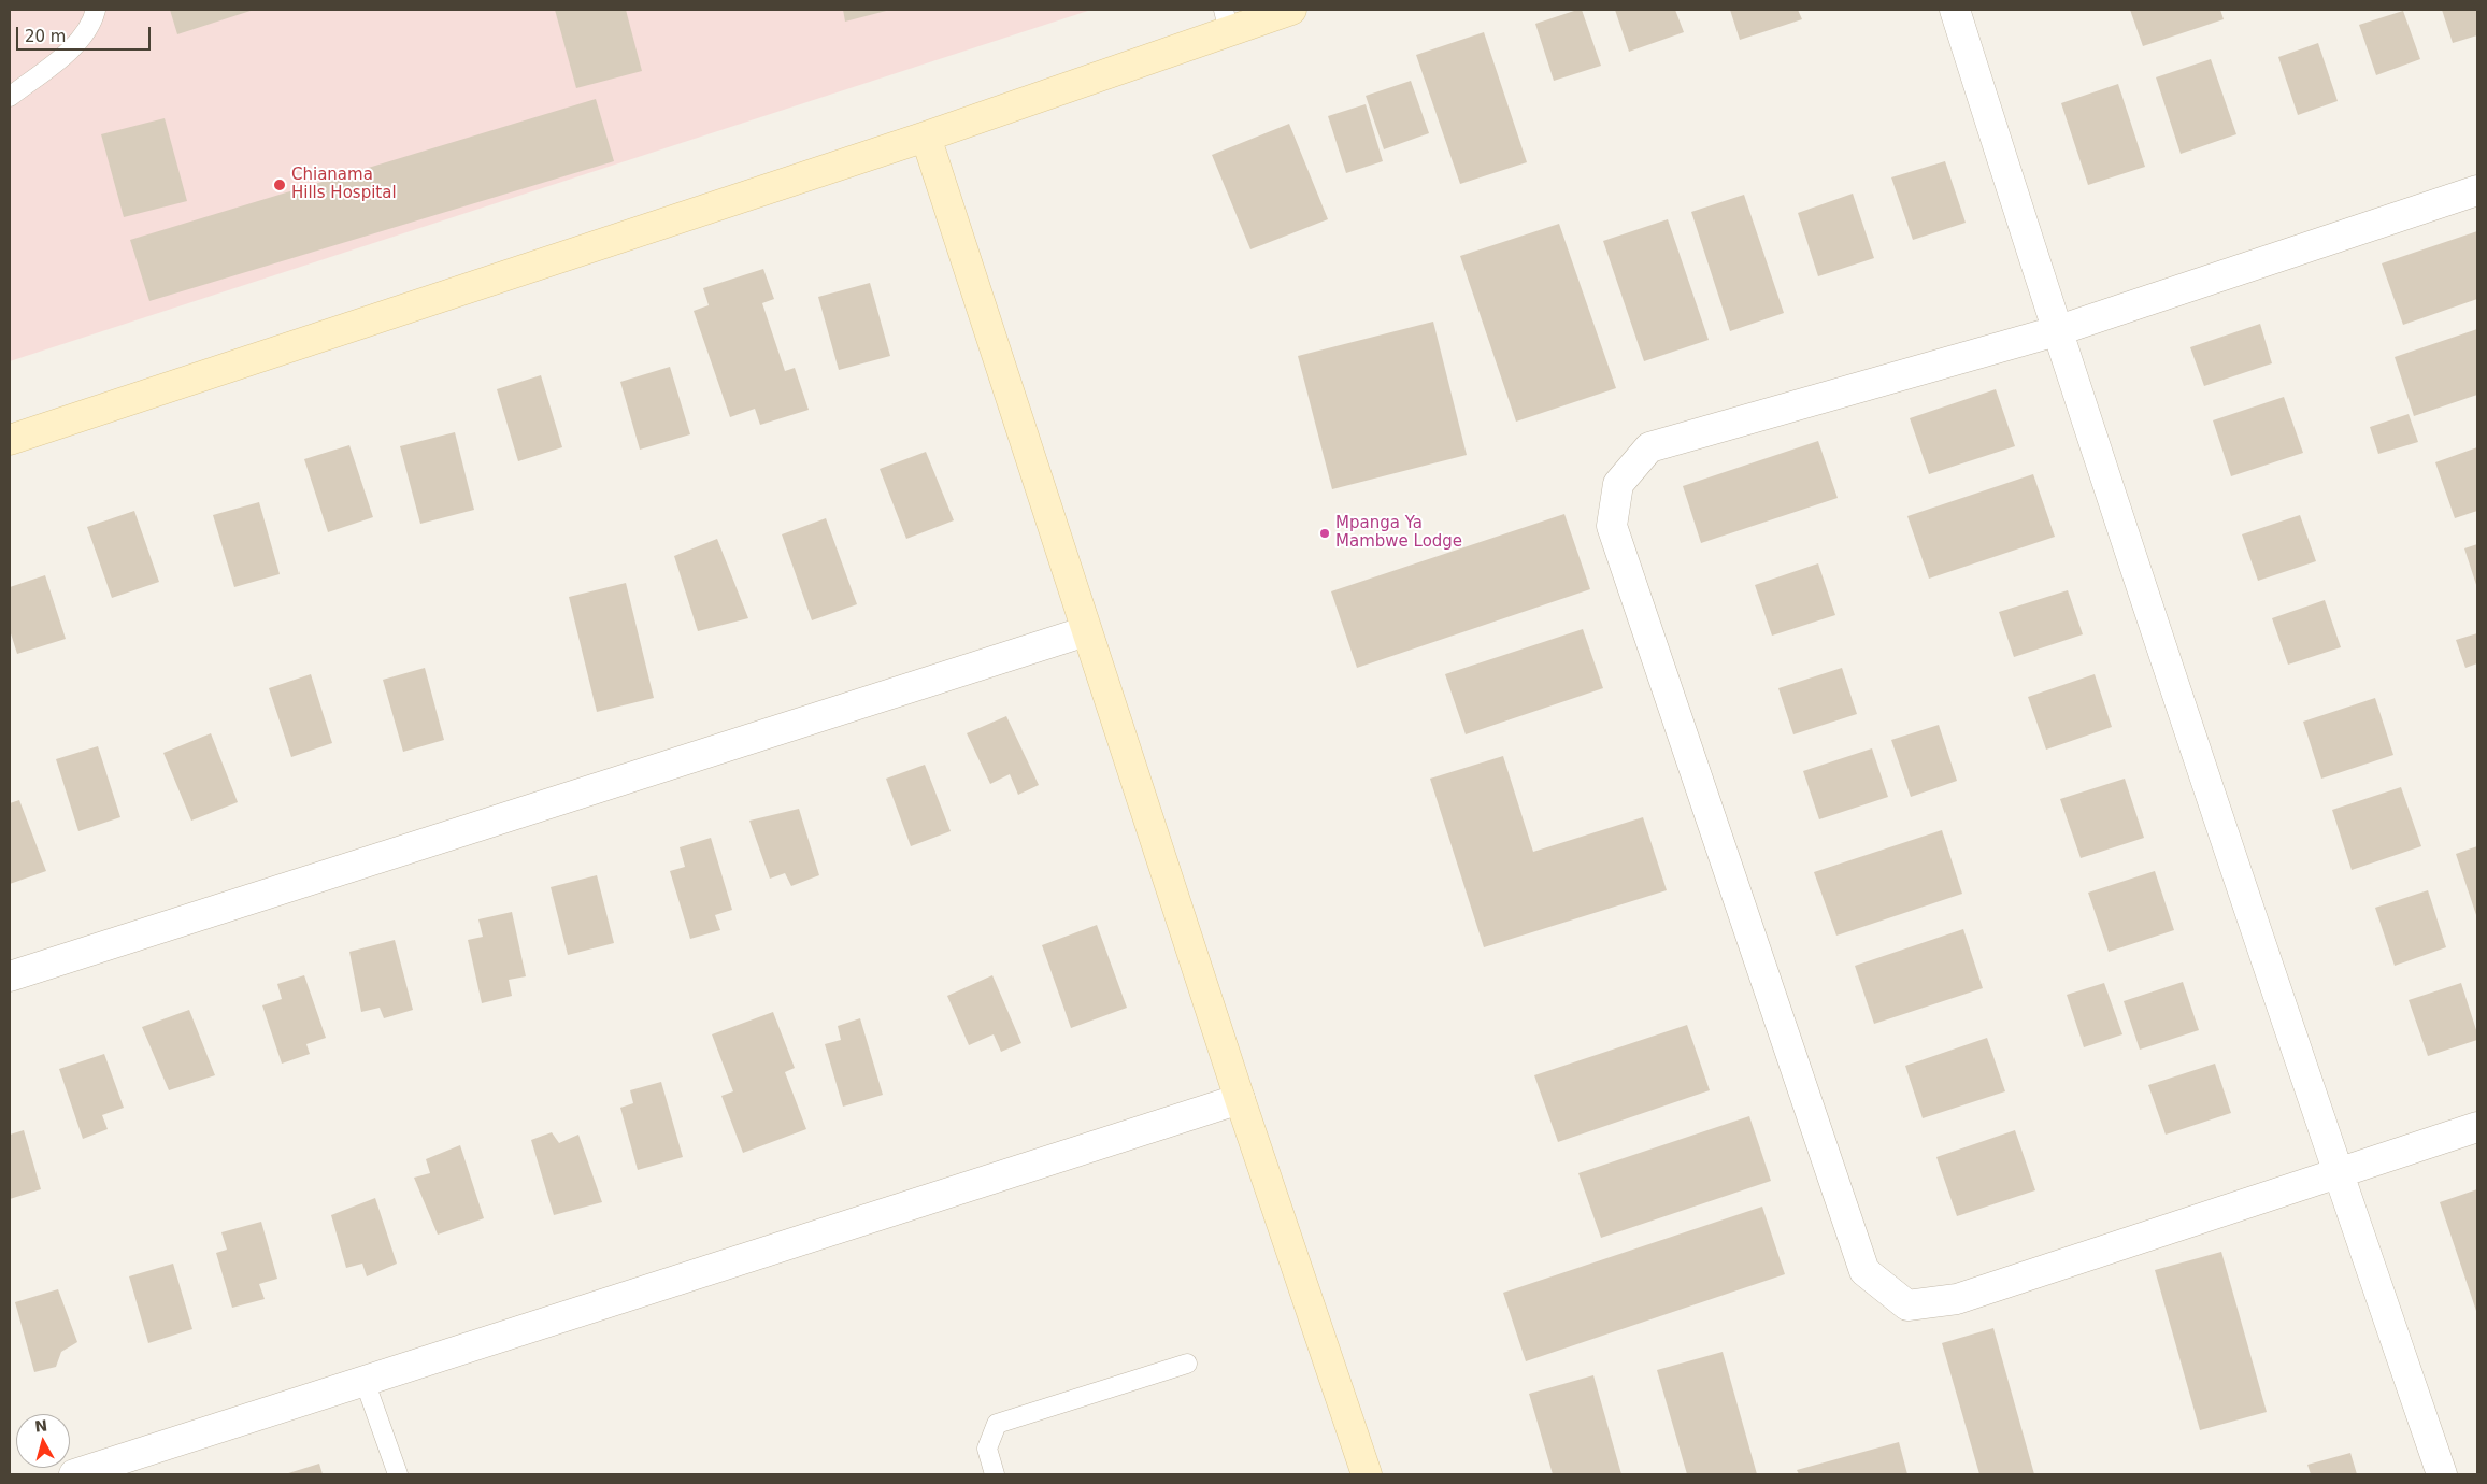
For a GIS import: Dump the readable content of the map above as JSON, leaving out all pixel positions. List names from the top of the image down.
{
  "places": ["Chianama Hills Hospital", "Mpanga Ya Mambwe Lodge"],
  "scale_bar": "20 m",
  "north": "top"
}
